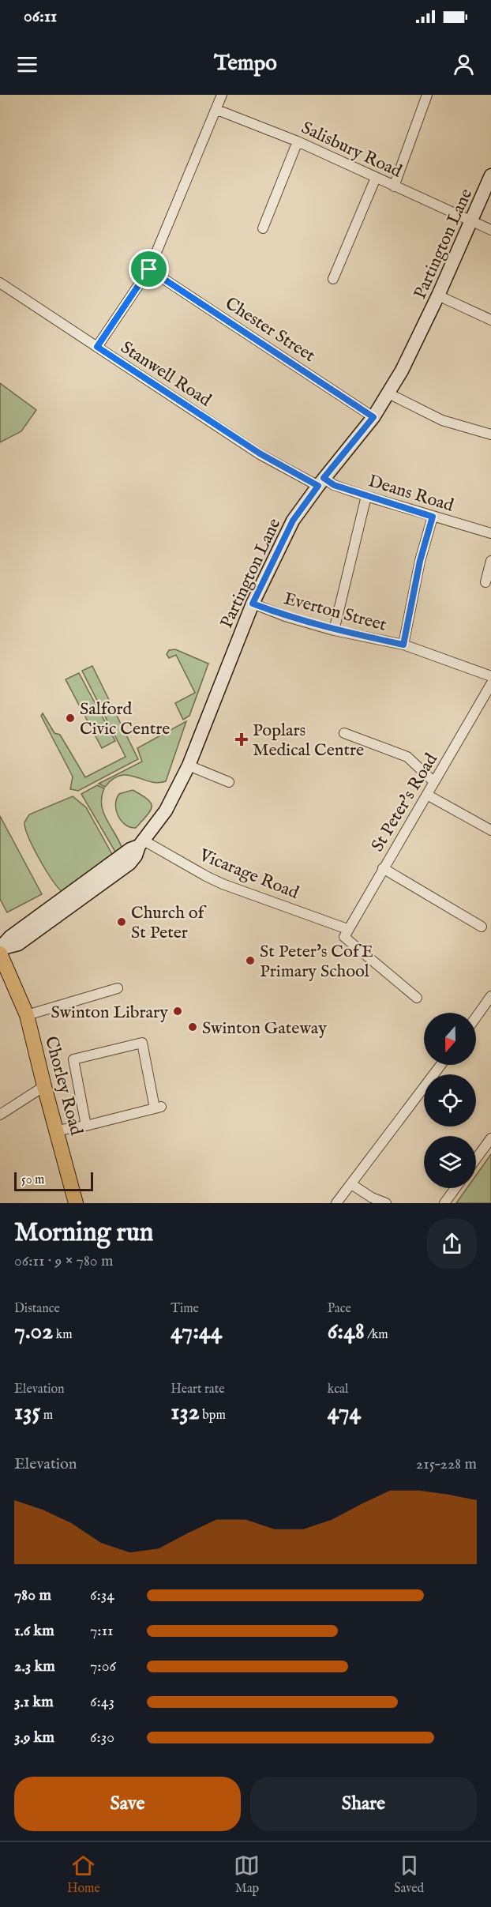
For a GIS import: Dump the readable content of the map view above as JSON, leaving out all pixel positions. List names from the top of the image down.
{
  "streets": {
    "main road": ["Partington Lane", "Chorley Road"],
    "street": [
      "Salisbury Road",
      "Chester Street",
      "Stanwell Road",
      "Deans Road",
      "Everton Street",
      "St Peter's Road",
      "Vicarage Road"
    ]
  },
  "crossings": [
    ["Salisbury Road", "Partington Lane"],
    ["Partington Lane", "Chester Street"],
    ["Partington Lane", "Stanwell Road"],
    ["Partington Lane", "Deans Road"],
    ["Partington Lane", "Everton Street"],
    ["Partington Lane", "Vicarage Road"],
    ["Stanwell Road", "Deans Road"],
    ["St Peter's Road", "Vicarage Road"]
  ],
  "places": {
    "other": [
      "Salford Civic Centre",
      "Church of St Peter",
      "St Peter's CofE Primary School",
      "Swinton Library",
      "Swinton Gateway"
    ],
    "health": ["Poplars Medical Centre"]
  },
  "scale_bar": "50 m",
  "north": "bottom",
  "page": {
    "status": "06:11",
    "header": "Tempo",
    "scale": "50 m",
    "heading": ["Morning run", "06:11 · 9 × 780 m"],
    "stats": [
      ["Distance", "7.02 km"],
      ["Time", "47:44"],
      ["Pace", "6:48 /km"],
      ["Elevation", "135 m"],
      ["Heart rate", "132 bpm"],
      ["kcal", "474"]
    ],
    "chart": ["Elevation", "215–228 m"],
    "list": [
      {
        "name": "780 m",
        "note": "6:34"
      },
      {
        "name": "1.6 km",
        "note": "7:11"
      },
      {
        "name": "2.3 km",
        "note": "7:06"
      },
      {
        "name": "3.1 km",
        "note": "6:43"
      },
      {
        "name": "3.9 km",
        "note": "6:30"
      }
    ],
    "buttons": ["Save", "Share"],
    "tabs": ["Home", "Map", "Saved"]
  }
}
